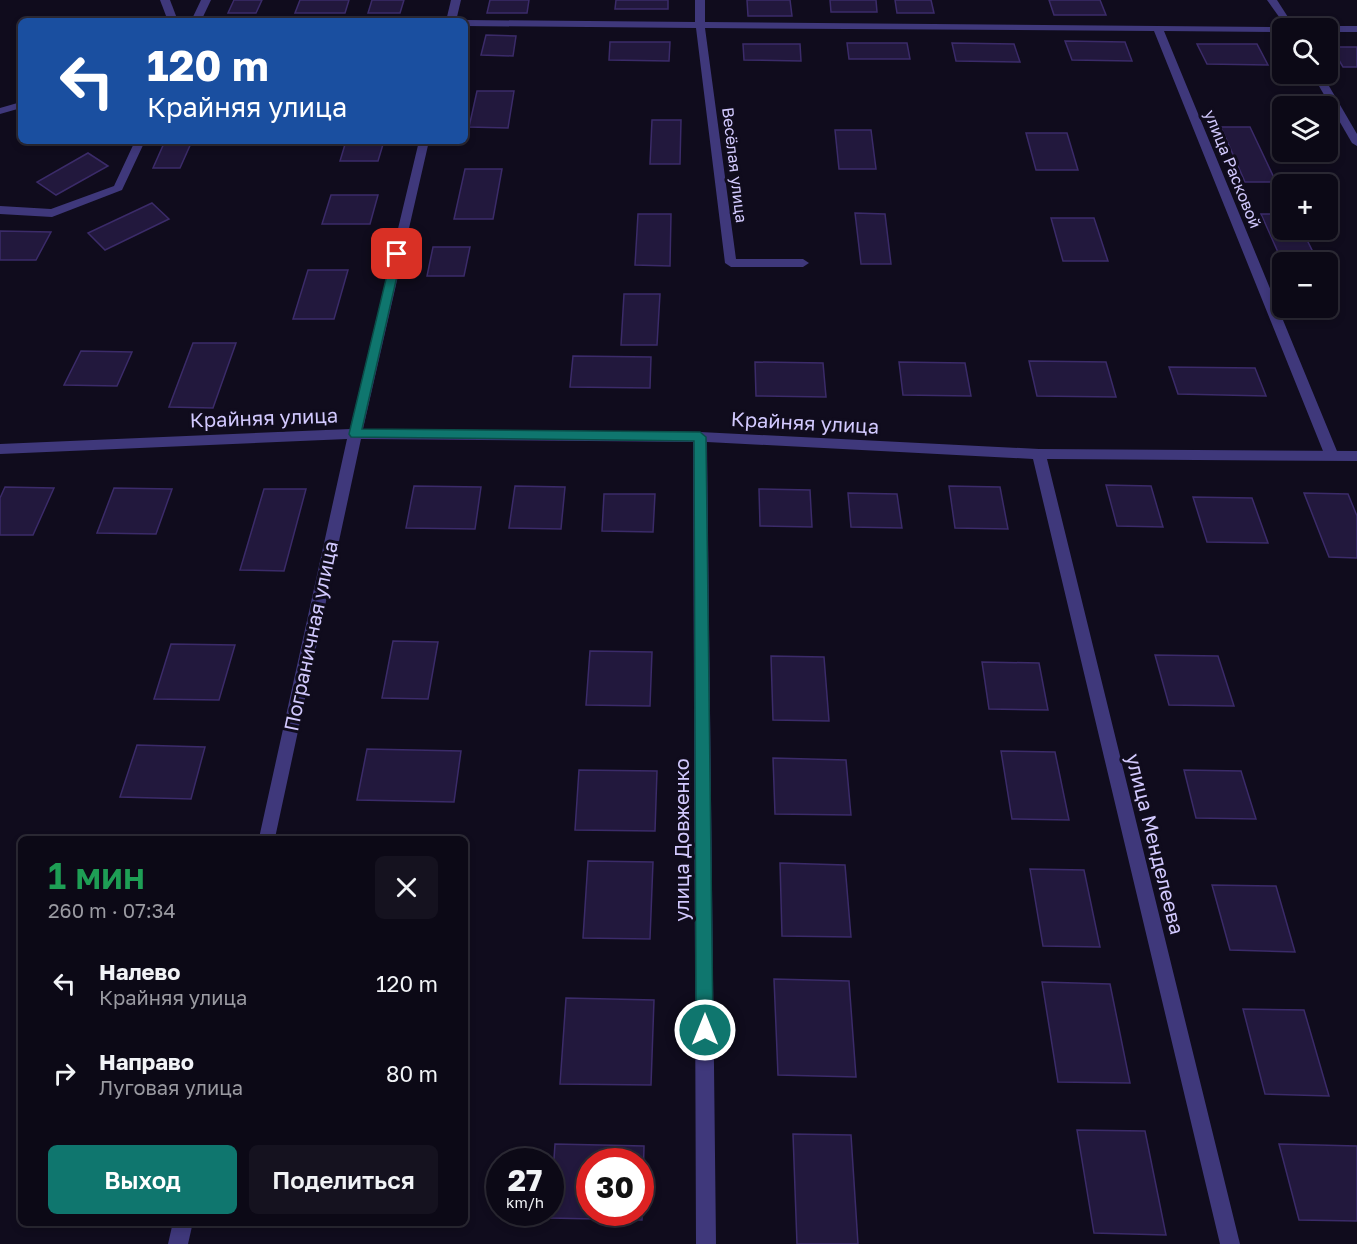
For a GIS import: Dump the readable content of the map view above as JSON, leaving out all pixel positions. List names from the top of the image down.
{
  "streets": {
    "street": [
      "Весёлая улица",
      "улица Расковой",
      "Крайняя улица",
      "Пограничная улица",
      "улица Довженко",
      "улица Менделеева"
    ]
  },
  "crossings": [
    ["улица Расковой", "Крайняя улица"],
    ["Крайняя улица", "Пограничная улица"],
    ["Крайняя улица", "улица Довженко"],
    ["Крайняя улица", "улица Менделеева"]
  ],
  "page": {
    "map_buttons": ["+", "−"],
    "turn": ["120 m", "Крайняя улица"],
    "heading": ["1 мин", "260 m · 07:34"],
    "list": [
      {
        "name": "Налево",
        "note": "Крайняя улица",
        "value": "120 m"
      },
      {
        "name": "Направо",
        "note": "Луговая улица",
        "value": "80 m"
      }
    ],
    "buttons": ["Выход", "Поделиться"],
    "speed": "27 km/h",
    "limit": "30"
  }
}
